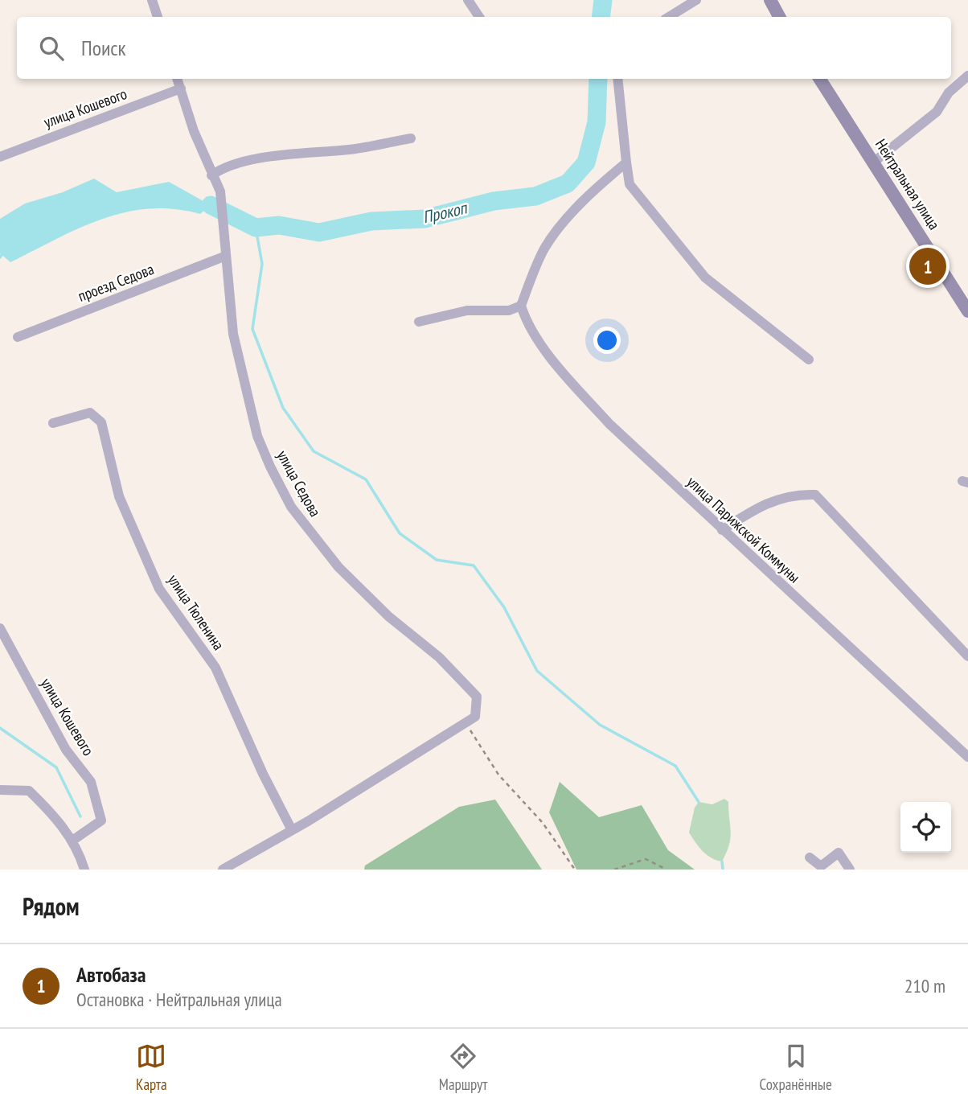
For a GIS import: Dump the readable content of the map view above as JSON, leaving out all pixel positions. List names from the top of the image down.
{
  "streets": {
    "main road": ["Нейтральная улица"],
    "street": [
      "улица Кошевого",
      "проезд Седова",
      "улица Седова",
      "улица Парижской Коммуны",
      "улица Тюленина"
    ]
  },
  "crossings": [
    ["проезд Седова", "улица Седова"]
  ],
  "water": ["Прокоп"],
  "page": {
    "search": "Поиск",
    "pins": "1",
    "heading": "Рядом",
    "list": [
      {
        "mark": "1",
        "name": "Автобаза",
        "note": "Остановка · Нейтральная улица",
        "value": "210 m"
      }
    ],
    "nav": ["Карта", "Маршрут", "Сохранённые"]
  }
}
